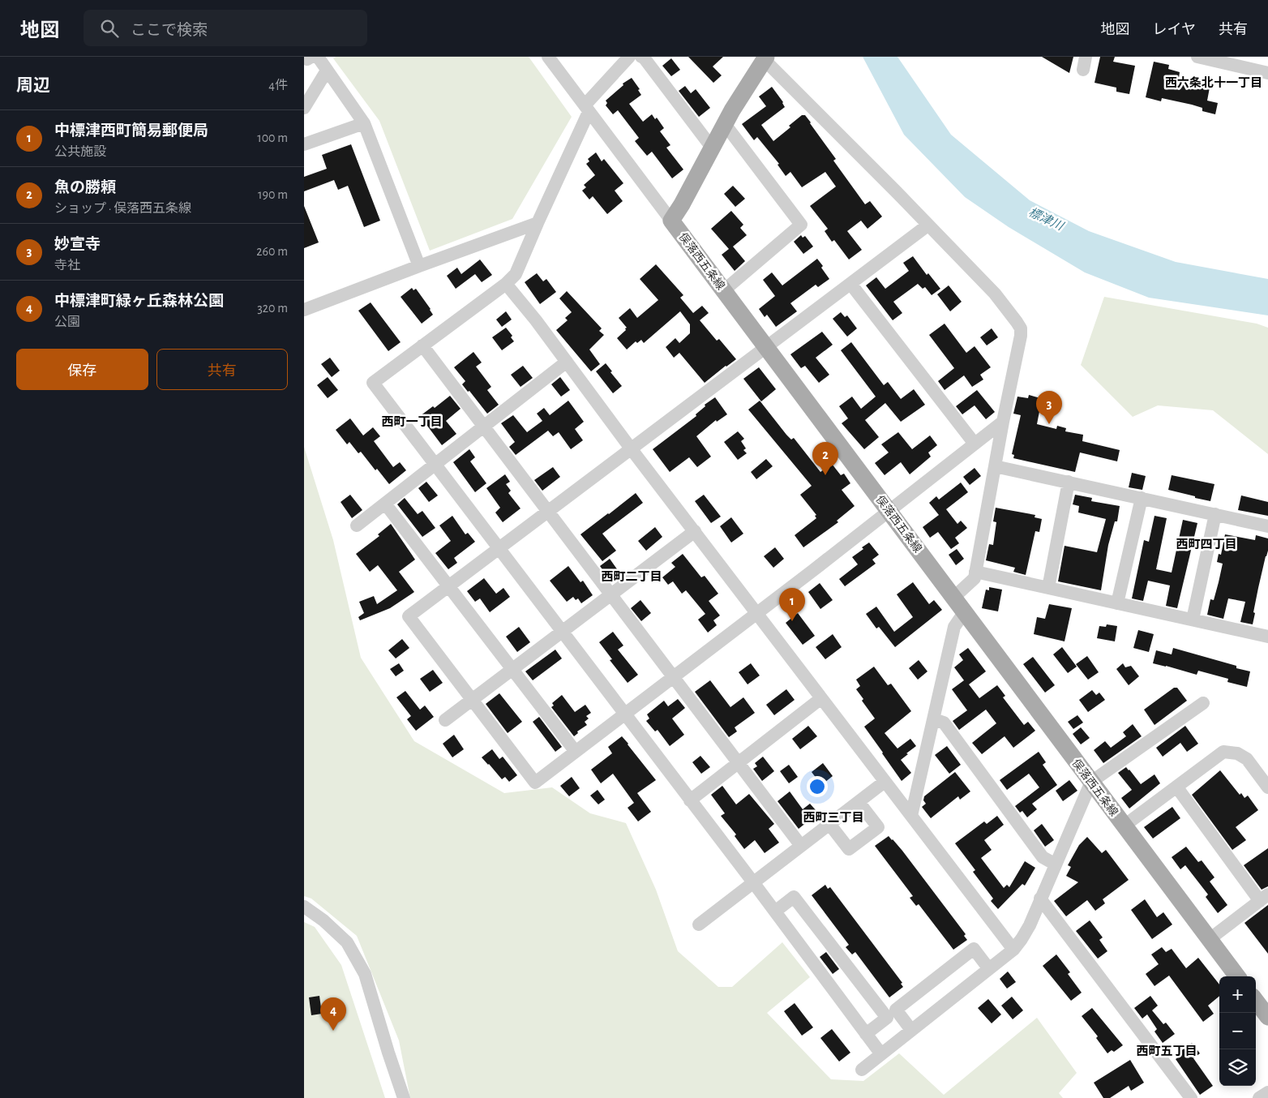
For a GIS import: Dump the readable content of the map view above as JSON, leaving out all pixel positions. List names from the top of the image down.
{
  "streets": {
    "main road": ["俣落西五条線"]
  },
  "districts": [
    "西六条北十一丁目",
    "西町一丁目",
    "西町四丁目",
    "西町二丁目",
    "西町三丁目",
    "西町五丁目"
  ],
  "water": ["標津川"],
  "page": {
    "header": "地図",
    "search": "ここで検索",
    "nav": ["地図", "レイヤ", "共有"],
    "heading": ["周辺", "4件"],
    "list": [
      {
        "mark": "1",
        "name": "中標津西町簡易郵便局",
        "note": "公共施設",
        "value": "100 m"
      },
      {
        "mark": "2",
        "name": "魚の勝頼",
        "note": "ショップ · 俣落西五条線",
        "value": "190 m"
      },
      {
        "mark": "3",
        "name": "妙宣寺",
        "note": "寺社",
        "value": "260 m"
      },
      {
        "mark": "4",
        "name": "中標津町緑ヶ丘森林公園",
        "note": "公園",
        "value": "320 m"
      }
    ],
    "buttons": ["保存", "共有"],
    "pins": [
      "3",
      "2",
      "1",
      "4"
    ],
    "map_buttons": ["+", "−"]
  }
}
